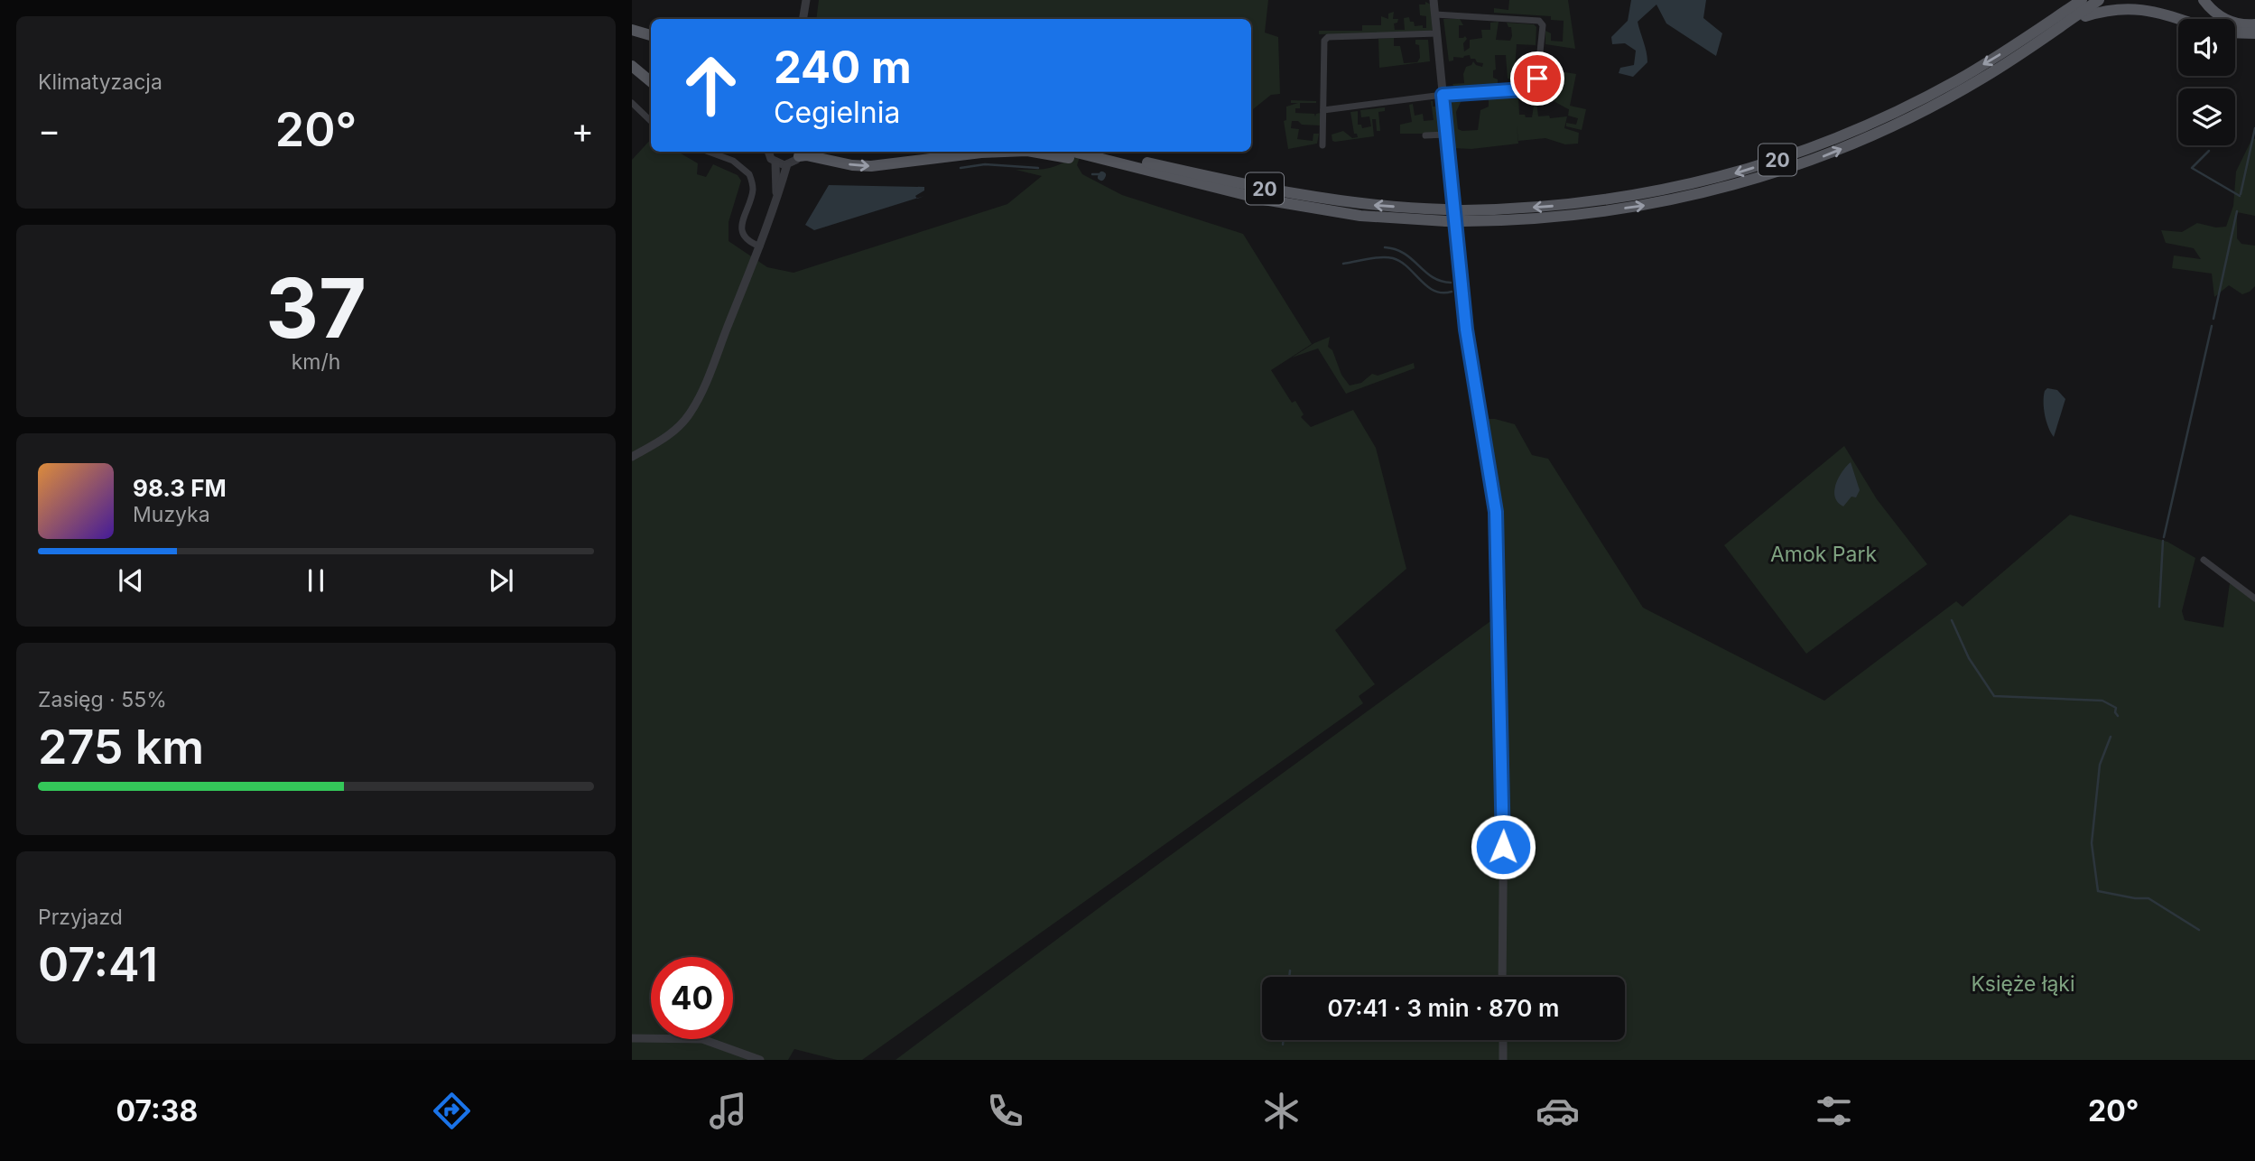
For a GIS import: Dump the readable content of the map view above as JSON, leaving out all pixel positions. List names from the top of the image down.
{
  "streets": {
    "main road": ["20"]
  },
  "parks": ["Amok Park", "Księże łąki"],
  "page": {
    "tile": [
      "Klimatyzacja",
      ["37", "km/h"],
      ["Zasięg · 55%", "275 km"],
      ["Przyjazd", "07:41"]
    ],
    "turn": ["240 m", "Cegielnia"],
    "heat": ["−", "20°", "+"],
    "song": ["98.3 FM", "Muzyka"],
    "limit": "40",
    "trip": "07:41 · 3 min · 870 m",
    "tabs": ["07:38", "20°"]
  }
}
